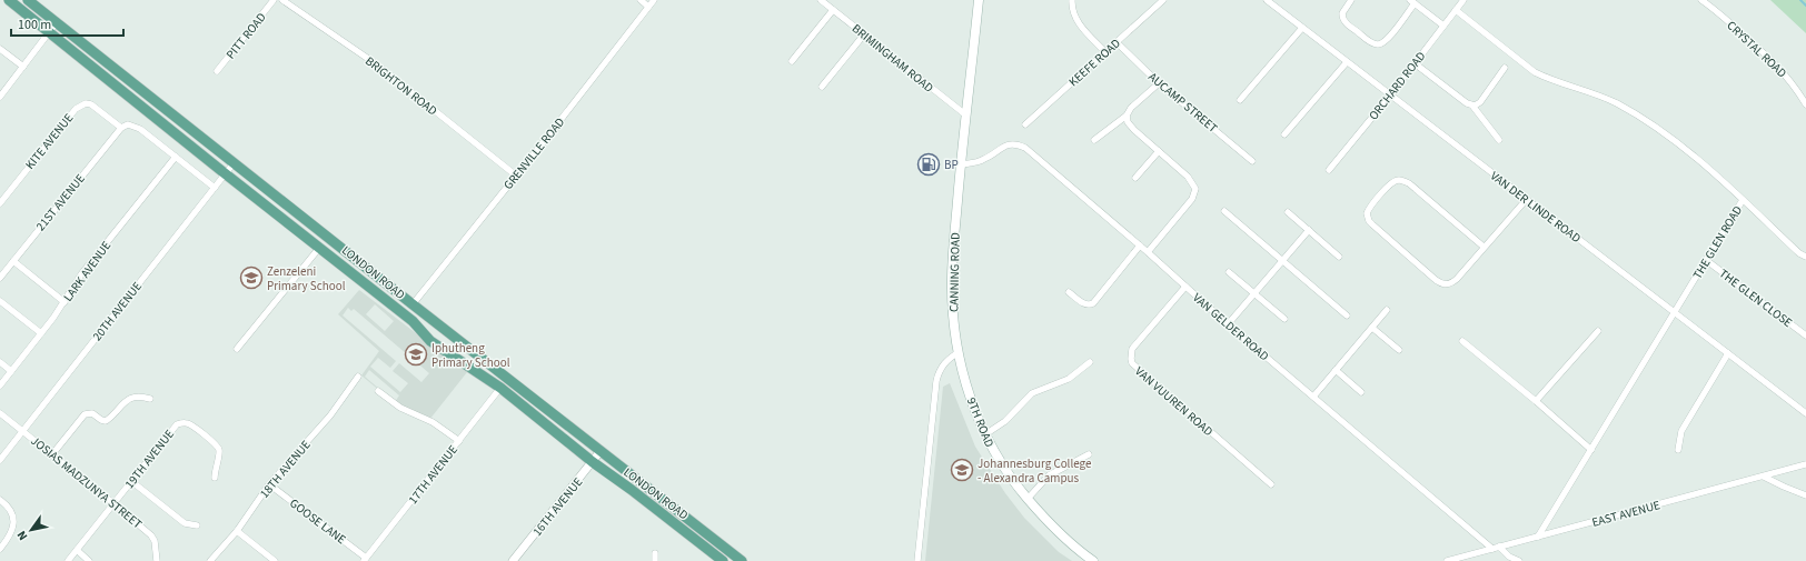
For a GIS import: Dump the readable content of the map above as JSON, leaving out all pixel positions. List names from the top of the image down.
{
  "streets": {
    "main road": ["LONDON ROAD", "CANNING ROAD", "9TH ROAD"],
    "street": [
      "PITT ROAD",
      "CRYSTAL ROAD",
      "BRIMINGHAM ROAD",
      "KEEFE ROAD",
      "BRIGHTON ROAD",
      "ORCHARD ROAD",
      "AUCAMP STREET",
      "KITE AVENUE",
      "GRENVILLE ROAD",
      "21ST AVENUE",
      "VAN DER LINDE ROAD",
      "THE GLEN ROAD",
      "LARK AVENUE",
      "THE GLEN CLOSE",
      "20TH AVENUE",
      "VAN GELDER ROAD",
      "VAN VUUREN ROAD",
      "19TH AVENUE",
      "18TH AVENUE",
      "17TH AVENUE",
      "JOSIAS MADZUNYA STREET",
      "16TH AVENUE",
      "EAST AVENUE",
      "GOOSE LANE"
    ]
  },
  "crossings": [
    ["BRIMINGHAM ROAD", "CANNING ROAD"],
    ["KEEFE ROAD", "AUCAMP STREET"],
    ["BRIGHTON ROAD", "GRENVILLE ROAD"],
    ["ORCHARD ROAD", "VAN DER LINDE ROAD"],
    ["ORCHARD ROAD", "THE GLEN ROAD"],
    ["KITE AVENUE", "21ST AVENUE"],
    ["GRENVILLE ROAD", "LONDON ROAD"],
    ["VAN DER LINDE ROAD", "THE GLEN ROAD"],
    ["THE GLEN ROAD", "THE GLEN CLOSE"],
    ["THE GLEN ROAD", "EAST AVENUE"],
    ["LONDON ROAD", "20TH AVENUE"],
    ["LONDON ROAD", "17TH AVENUE"],
    ["LONDON ROAD", "16TH AVENUE"],
    ["CANNING ROAD", "VAN GELDER ROAD"],
    ["CANNING ROAD", "9TH ROAD"],
    ["20TH AVENUE", "JOSIAS MADZUNYA STREET"],
    ["VAN GELDER ROAD", "VAN VUUREN ROAD"],
    ["VAN GELDER ROAD", "EAST AVENUE"],
    ["19TH AVENUE", "JOSIAS MADZUNYA STREET"],
    ["18TH AVENUE", "GOOSE LANE"],
    ["17TH AVENUE", "GOOSE LANE"]
  ],
  "places": {
    "fuel station": ["BP"],
    "school or university": ["Zenzeleni Primary School", "Iphutheng Primary School", "Johannesburg College - Alexandra Campus"]
  },
  "scale_bar": "100 m",
  "north": "bottom left"
}
